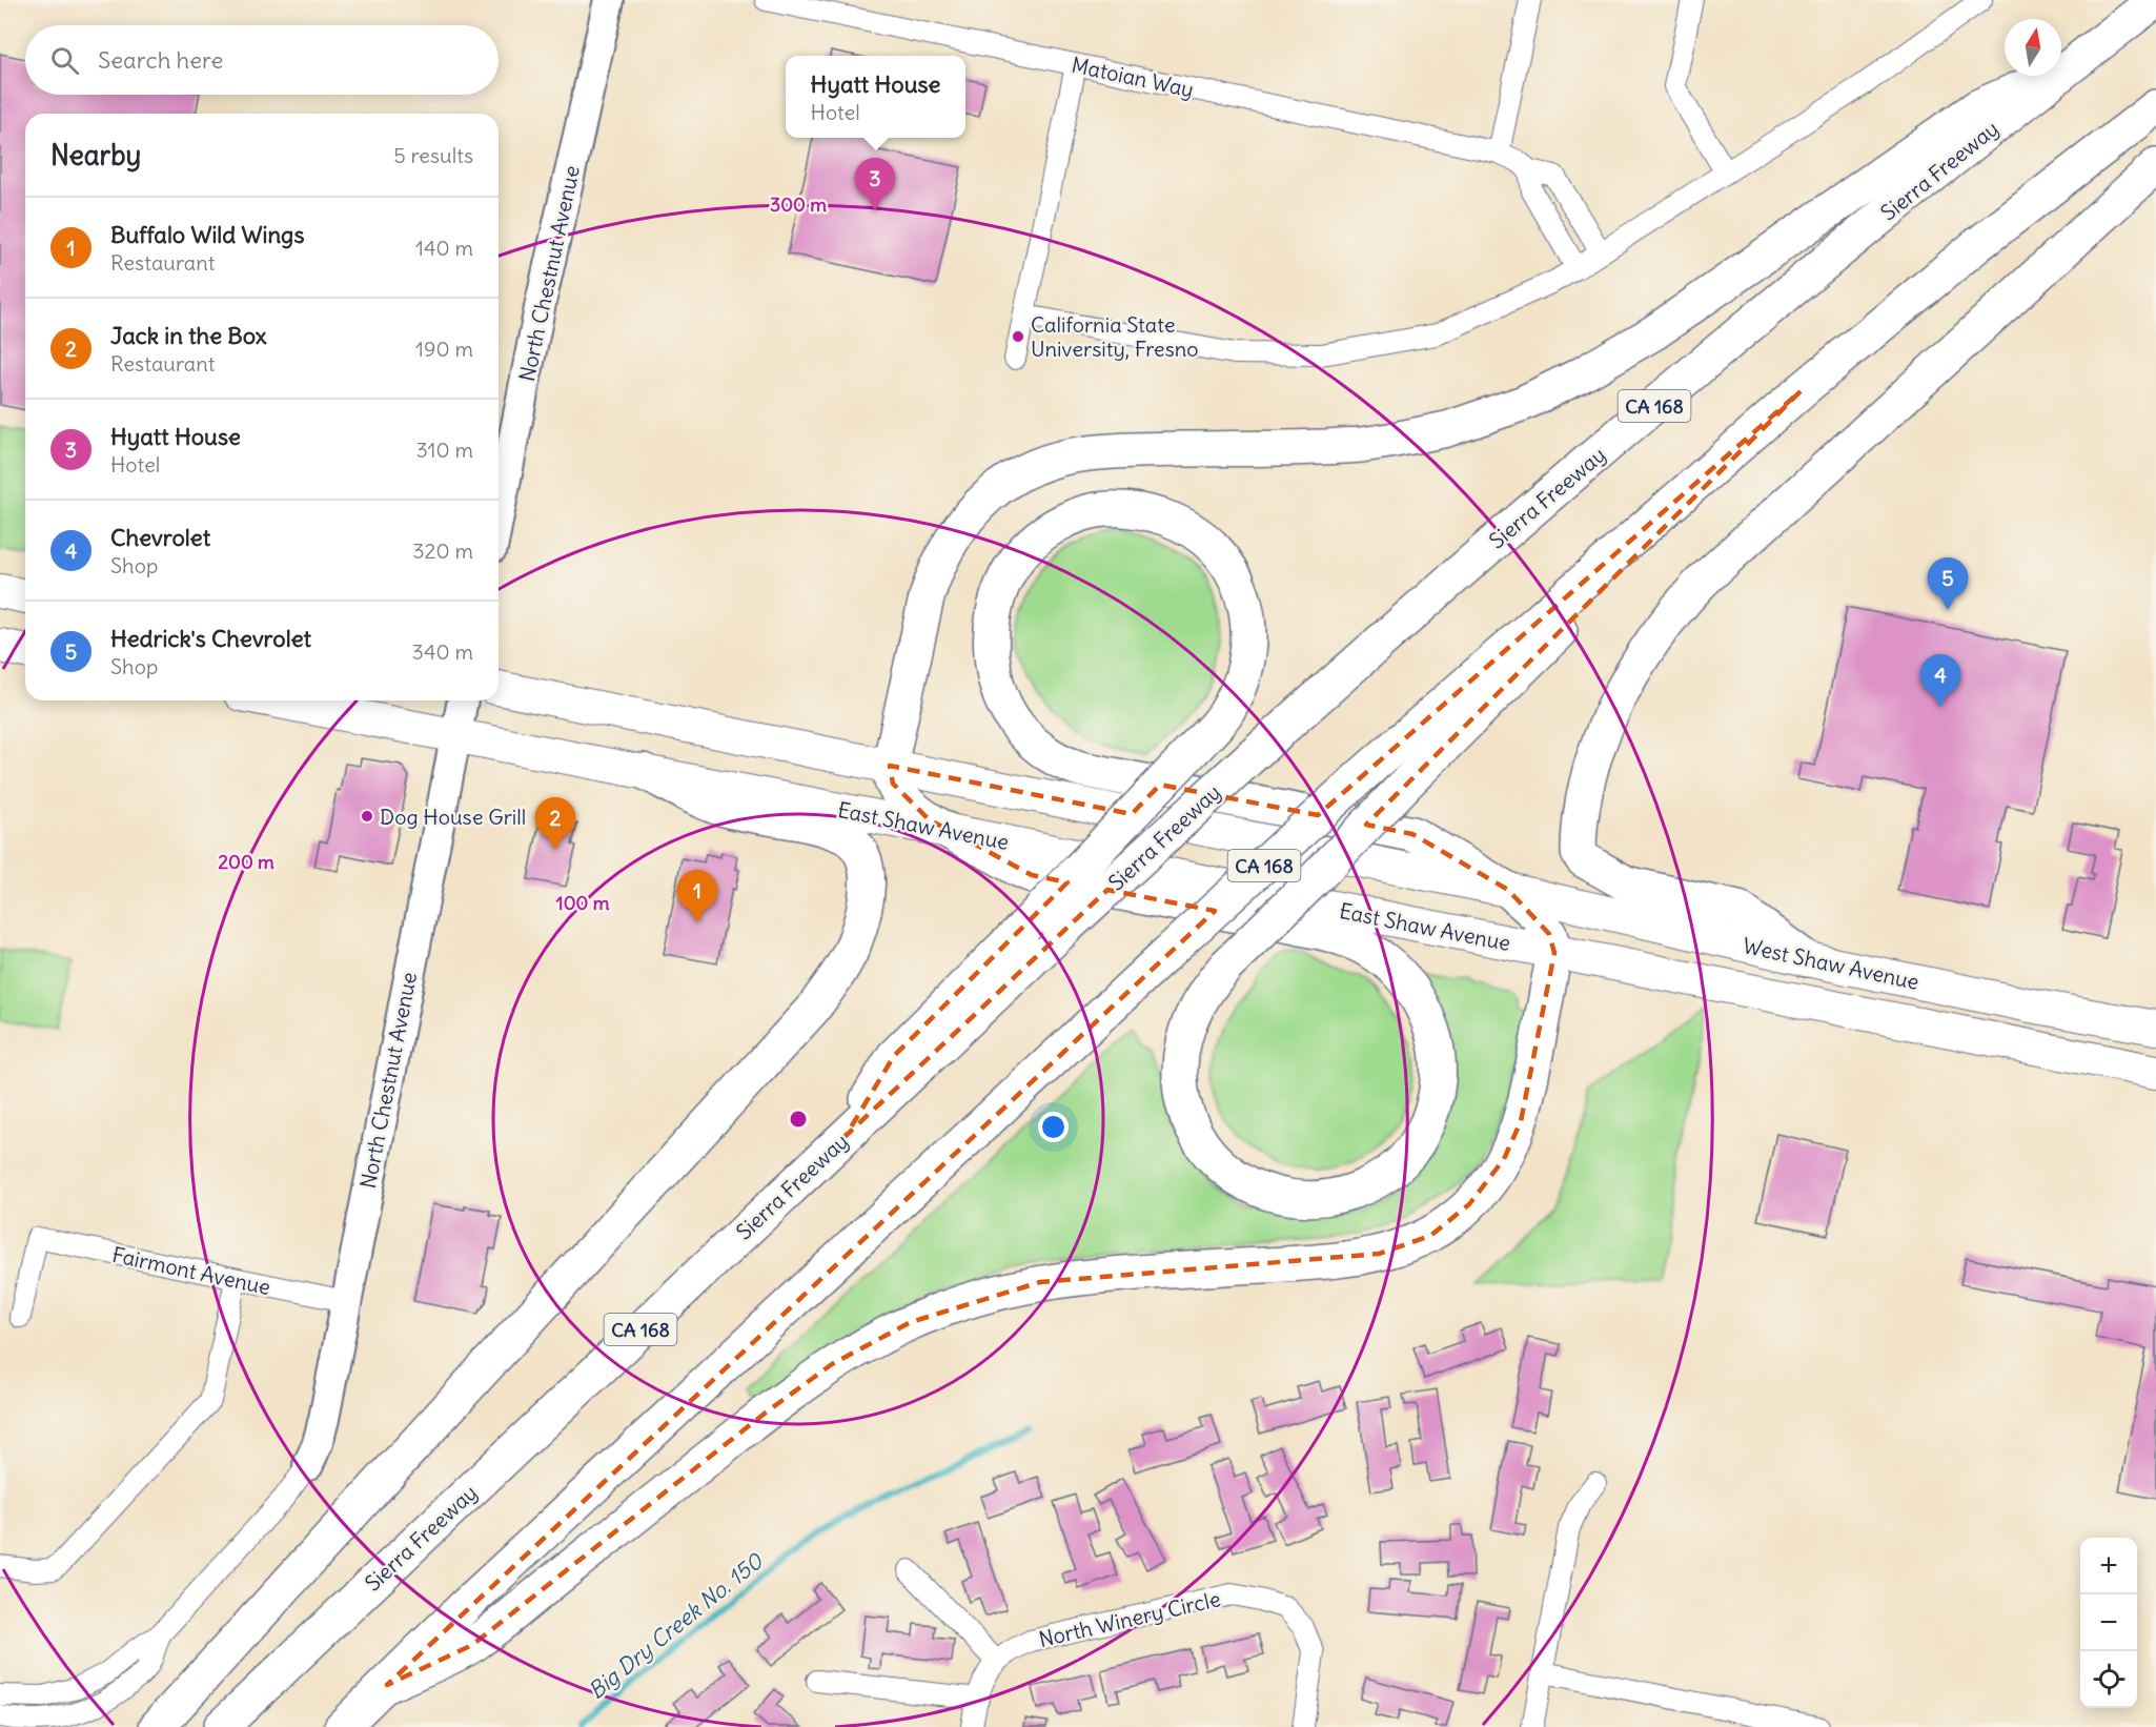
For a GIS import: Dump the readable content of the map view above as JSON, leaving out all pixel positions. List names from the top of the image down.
{
  "streets": {
    "highway": ["Sierra Freeway", "CA 168"],
    "main road": ["East Shaw Avenue", "West Shaw Avenue"],
    "street": [
      "Matoian Way",
      "North Chestnut Avenue",
      "Fairmont Avenue",
      "North Winery Circle"
    ]
  },
  "crossings": [
    ["North Chestnut Avenue", "East Shaw Avenue"],
    ["North Chestnut Avenue", "Fairmont Avenue"],
    ["East Shaw Avenue", "West Shaw Avenue"]
  ],
  "water": ["Big Dry Creek No. 150"],
  "places": ["California State University, Fresno", "Dog House Grill"],
  "north": "top",
  "page": {
    "search": "Search here",
    "popup": ["Hyatt House", "Hotel"],
    "heading": ["Nearby", "5 results"],
    "pins": [
      "3",
      "5",
      "4",
      "2",
      "1"
    ],
    "list": [
      {
        "mark": "1",
        "name": "Buffalo Wild Wings",
        "note": "Restaurant",
        "value": "140 m"
      },
      {
        "mark": "2",
        "name": "Jack in the Box",
        "note": "Restaurant",
        "value": "190 m"
      },
      {
        "mark": "3",
        "name": "Hyatt House",
        "note": "Hotel",
        "value": "310 m"
      },
      {
        "mark": "4",
        "name": "Chevrolet",
        "note": "Shop",
        "value": "320 m"
      },
      {
        "mark": "5",
        "name": "Hedrick's Chevrolet",
        "note": "Shop",
        "value": "340 m"
      }
    ],
    "map_buttons": ["+", "−"]
  },
  "rings": ["300 m", "200 m", "100 m"]
}
